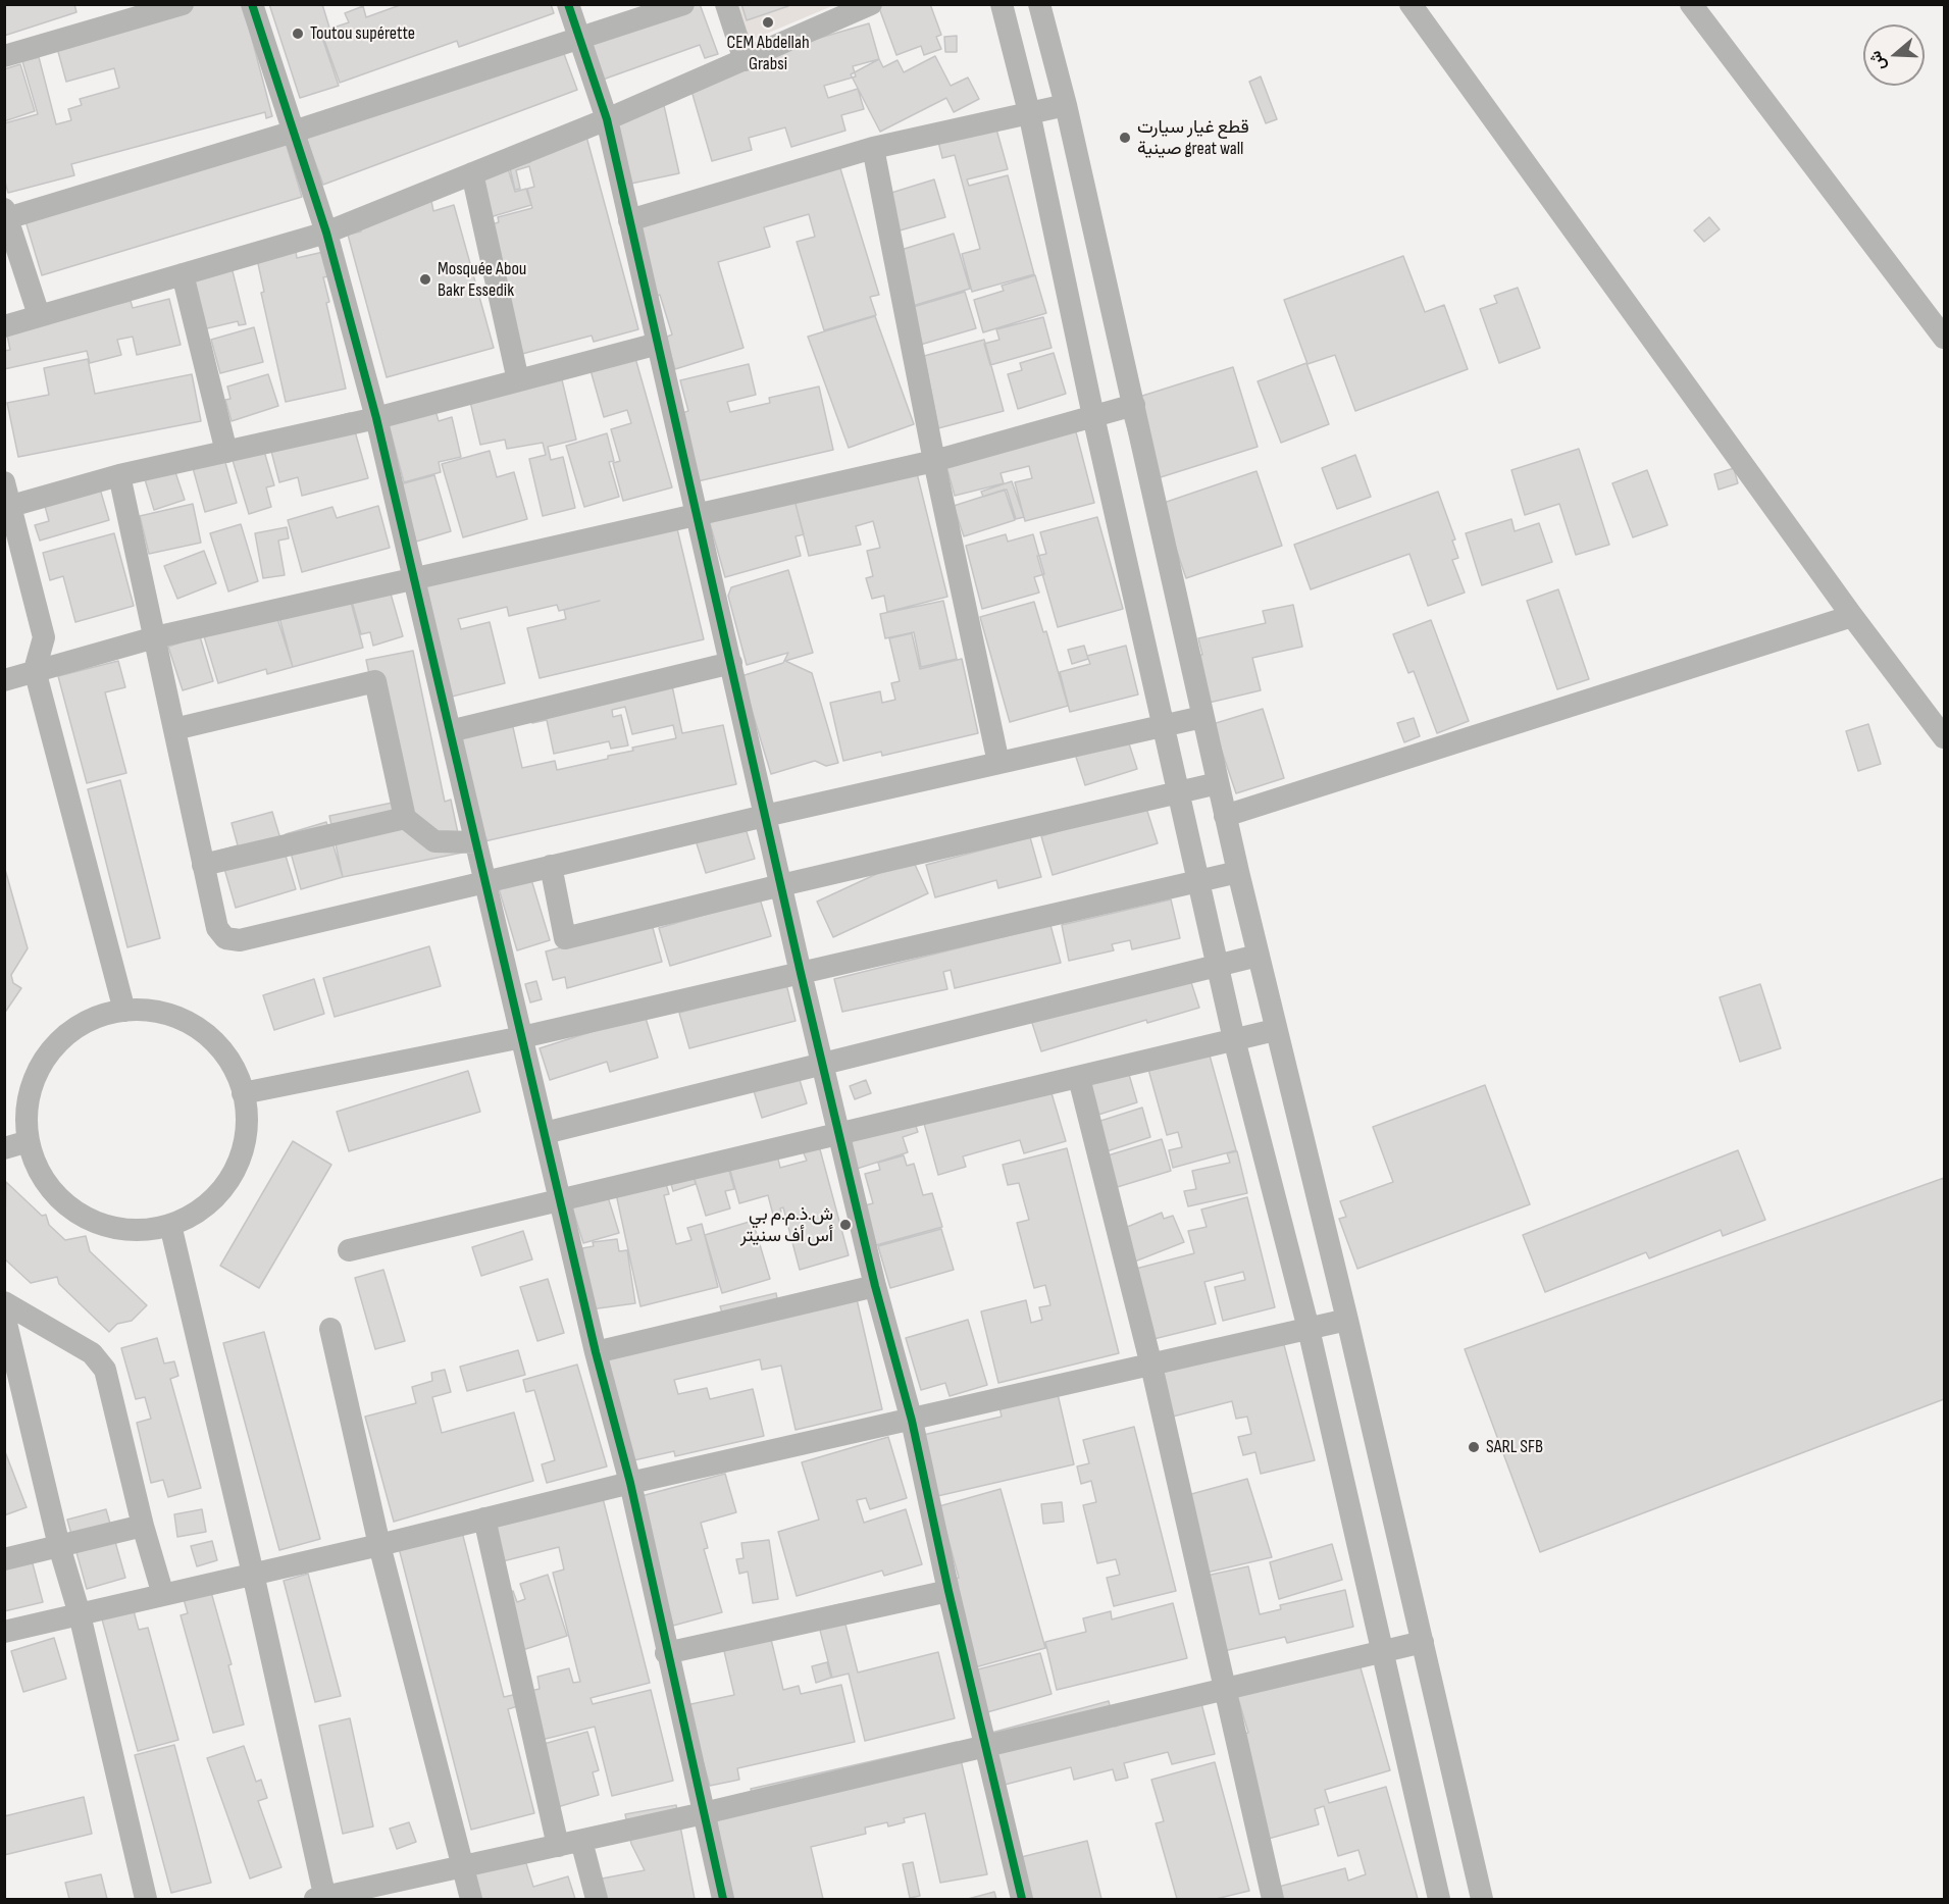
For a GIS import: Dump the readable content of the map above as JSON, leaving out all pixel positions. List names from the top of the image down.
{
  "places": [
    "CEM Abdellah Grabsi",
    "Toutou supérette",
    "قطع غيار سيارت صينية great wall",
    "Mosquée Abou Bakr Essedik",
    "ش.ذ.م.م بي أس أف سنيتر",
    "SARL SFB"
  ],
  "north": "left"
}
